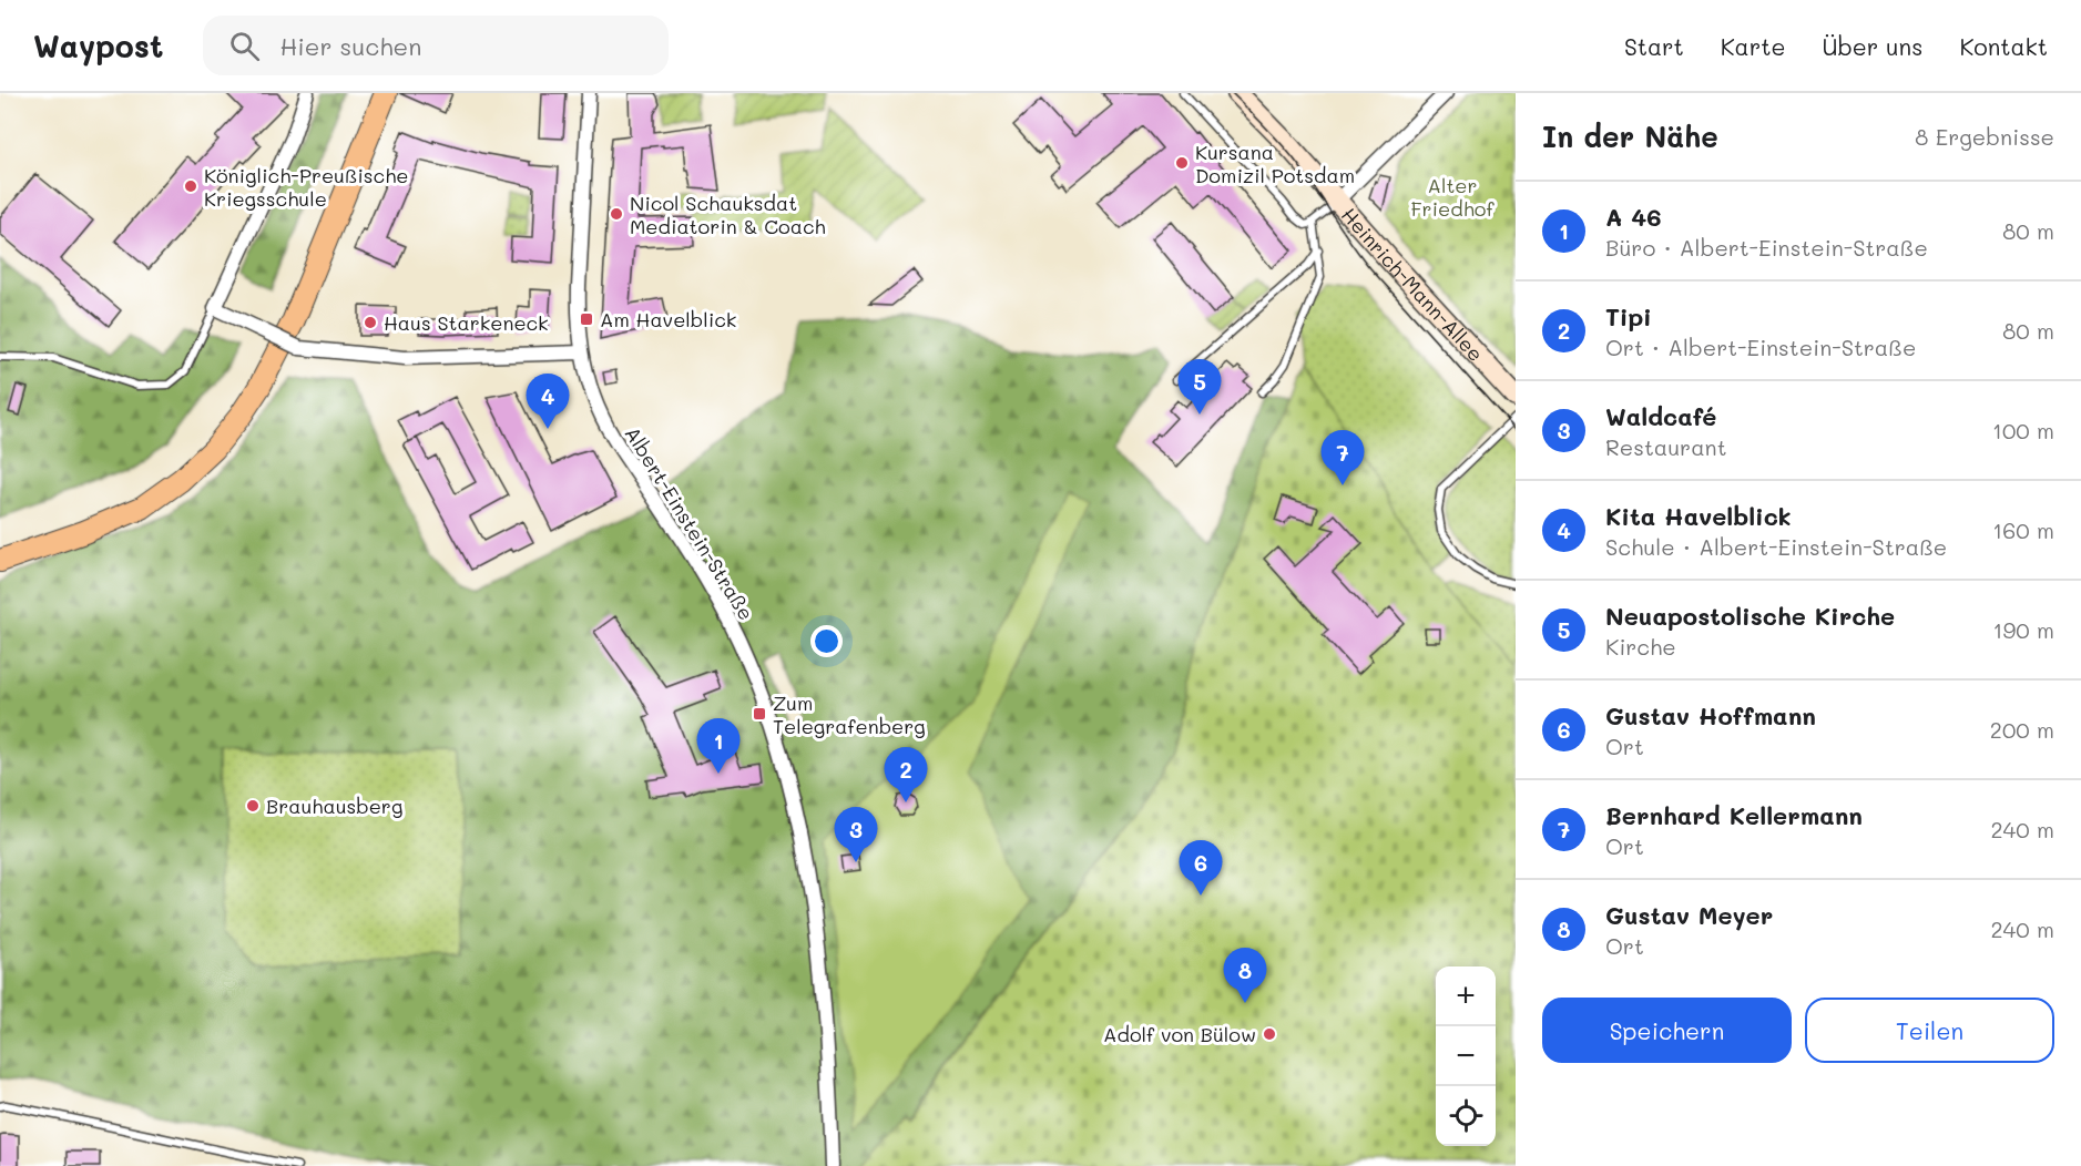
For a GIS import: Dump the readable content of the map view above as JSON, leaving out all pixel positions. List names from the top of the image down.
{
  "streets": {
    "main road": ["Heinrich-Mann-Allee"],
    "street": ["Albert-Einstein-Straße"]
  },
  "parks": ["Alter Friedhof"],
  "places": {
    "other": [
      "Kursana Domizil Potsdam",
      "Königlich-Preußische Kriegsschule",
      "Nicol Schauksdat Mediatorin & Coach",
      "Haus Starkeneck",
      "Brauhausberg",
      "Adolf von Bülow"
    ],
    "transit": ["Am Havelblick", "Zum Telegrafenberg"]
  },
  "page": {
    "header": "Waypost",
    "search": "Hier suchen",
    "nav": [
      "Start",
      "Karte",
      "Über uns",
      "Kontakt"
    ],
    "heading": ["In der Nähe", "8 Ergebnisse"],
    "list": [
      {
        "mark": "1",
        "name": "A 46",
        "note": "Büro · Albert-Einstein-Straße",
        "value": "80 m"
      },
      {
        "mark": "2",
        "name": "Tipi",
        "note": "Ort · Albert-Einstein-Straße",
        "value": "80 m"
      },
      {
        "mark": "3",
        "name": "Waldcafé",
        "note": "Restaurant",
        "value": "100 m"
      },
      {
        "mark": "4",
        "name": "Kita Havelblick",
        "note": "Schule · Albert-Einstein-Straße",
        "value": "160 m"
      },
      {
        "mark": "5",
        "name": "Neuapostolische Kirche",
        "note": "Kirche",
        "value": "190 m"
      },
      {
        "mark": "6",
        "name": "Gustav Hoffmann",
        "note": "Ort",
        "value": "200 m"
      },
      {
        "mark": "7",
        "name": "Bernhard Kellermann",
        "note": "Ort",
        "value": "240 m"
      },
      {
        "mark": "8",
        "name": "Gustav Meyer",
        "note": "Ort",
        "value": "240 m"
      }
    ],
    "pins": [
      "5",
      "4",
      "7",
      "1",
      "2",
      "3",
      "6",
      "8"
    ],
    "map_buttons": ["+", "−"],
    "buttons": ["Speichern", "Teilen"]
  }
}
